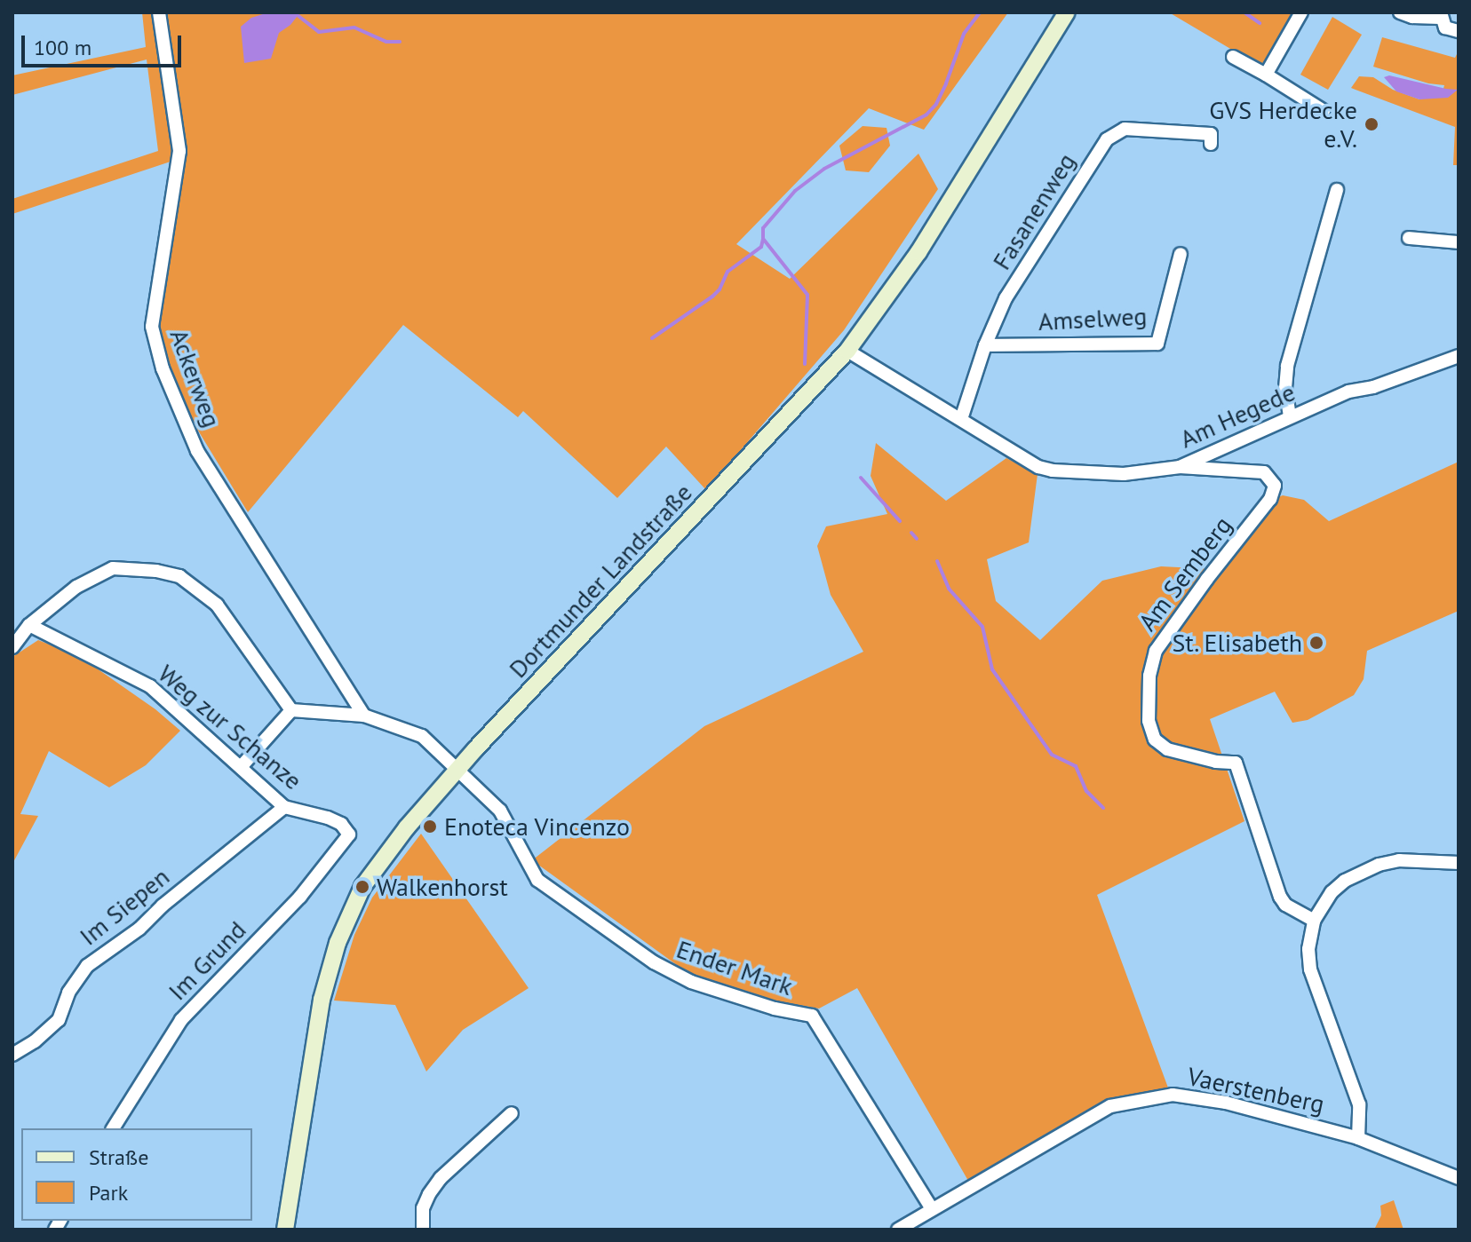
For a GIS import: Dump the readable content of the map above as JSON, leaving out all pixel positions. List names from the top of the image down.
{
  "streets": {
    "main road": ["Dortmunder Landstraße"],
    "street": [
      "Fasanenweg",
      "Amselweg",
      "Ackerweg",
      "Am Hegede",
      "Am Semberg",
      "Weg zur Schanze",
      "Im Siepen",
      "Im Grund",
      "Ender Mark",
      "Vaerstenberg"
    ]
  },
  "crossings": [
    ["Fasanenweg", "Amselweg"],
    ["Fasanenweg", "Am Hegede"],
    ["Ackerweg", "Ender Mark"],
    ["Am Hegede", "Am Semberg"],
    ["Am Hegede", "Dortmunder Landstraße"],
    ["Dortmunder Landstraße", "Ender Mark"],
    ["Weg zur Schanze", "Im Siepen"],
    ["Weg zur Schanze", "Im Grund"],
    ["Ender Mark", "Vaerstenberg"]
  ],
  "places": [
    "GVS Herdecke e.V.",
    "St. Elisabeth",
    "Enoteca Vincenzo",
    "Walkenhorst"
  ],
  "legend": ["Straße", "Park"],
  "scale_bar": "100 m"
}
